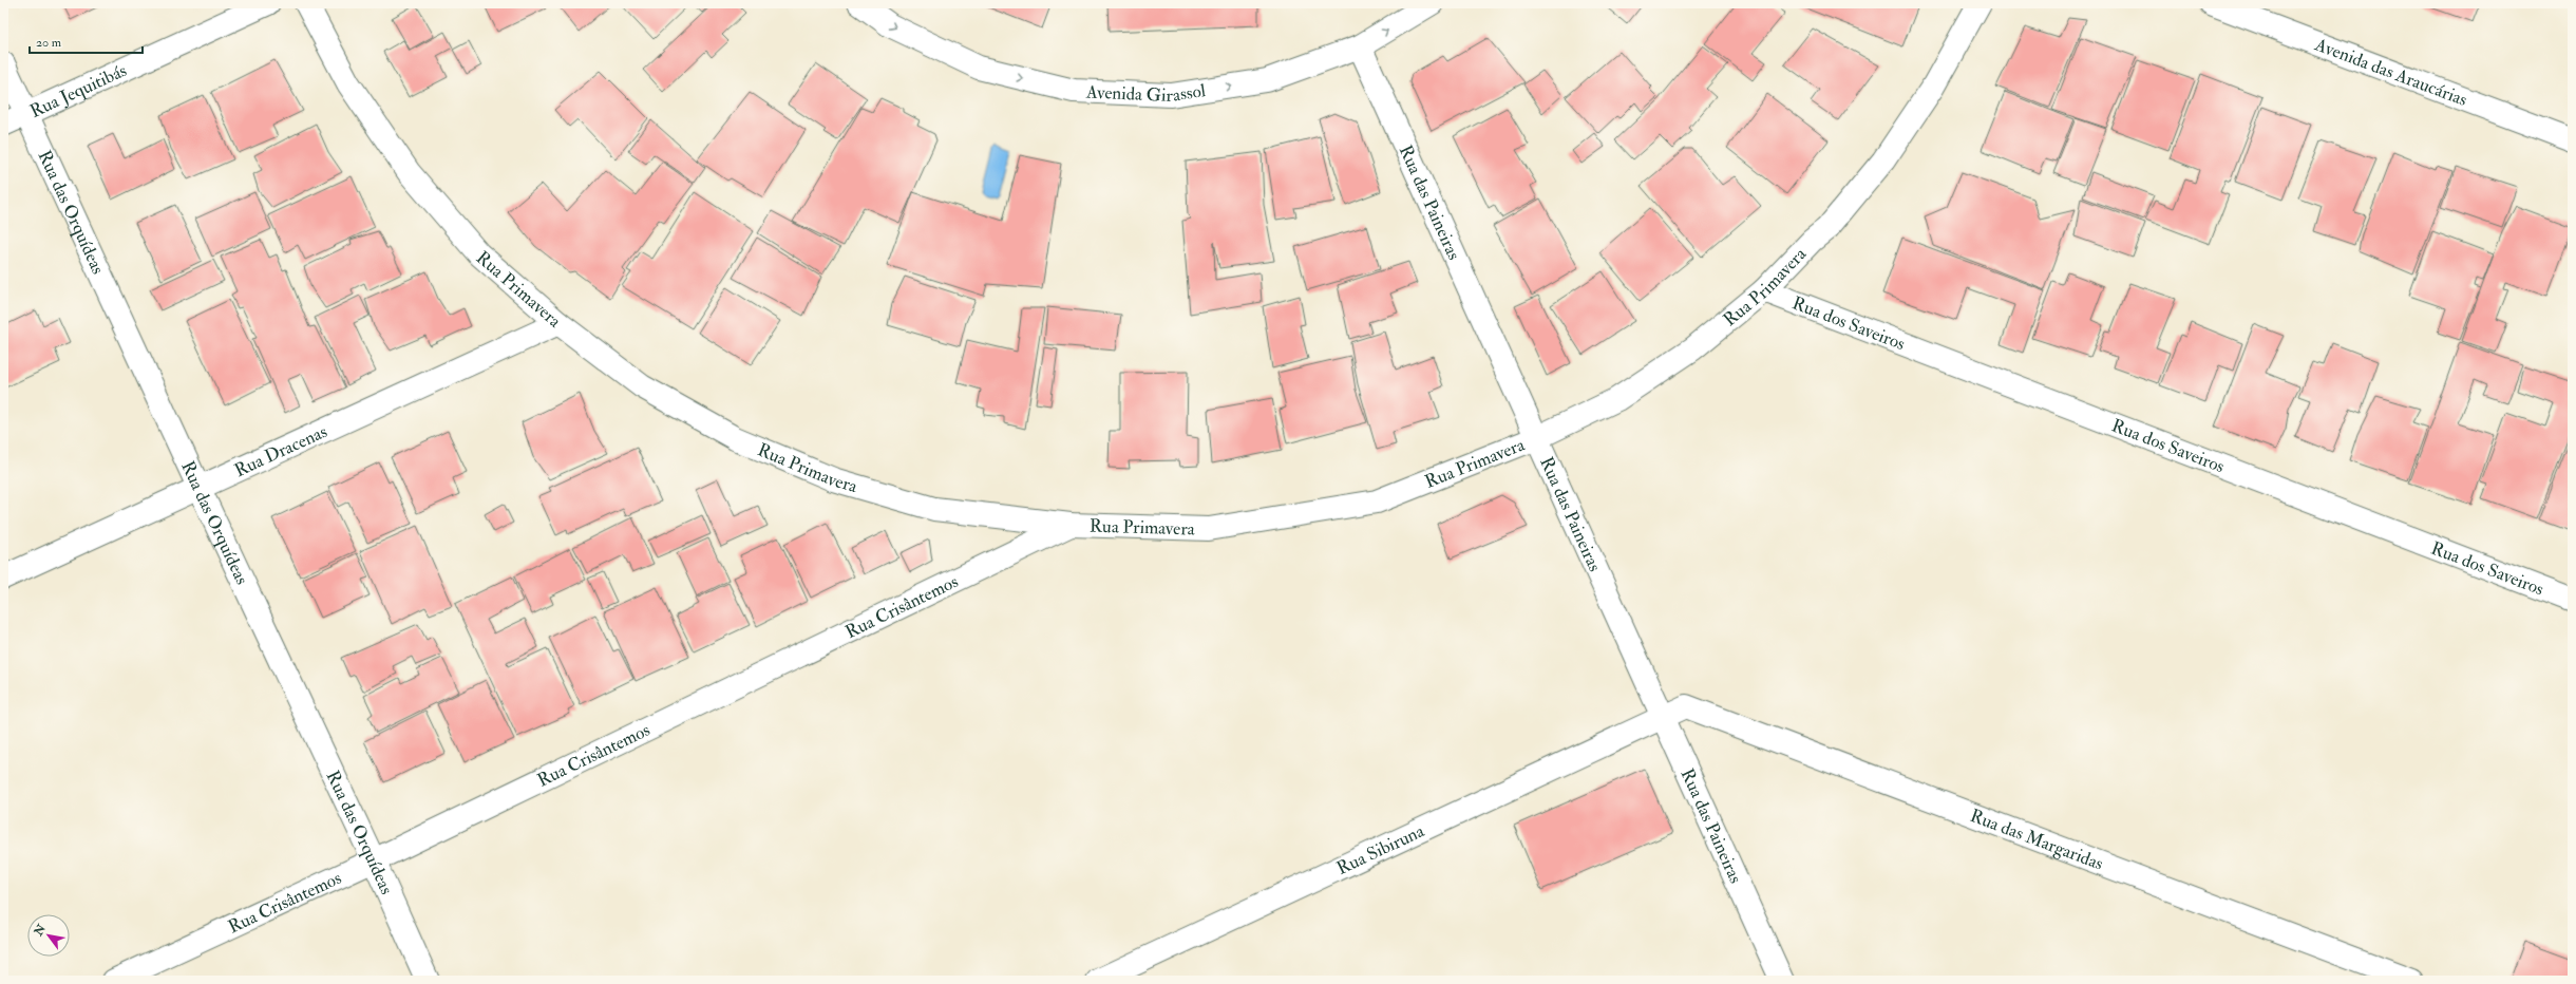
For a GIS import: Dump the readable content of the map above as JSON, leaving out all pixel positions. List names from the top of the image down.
{
  "streets": {
    "street": [
      "Avenida das Araucárias",
      "Avenida Girassol",
      "Rua Jequitibás",
      "Rua das Paineiras",
      "Rua das Orquídeas",
      "Rua Primavera",
      "Rua dos Saveiros",
      "Rua Dracenas",
      "Rua Crisântemos",
      "Rua das Margaridas",
      "Rua Sibiruna"
    ]
  },
  "crossings": [
    ["Avenida Girassol", "Rua das Paineiras"],
    ["Rua Jequitibás", "Rua das Orquídeas"],
    ["Rua das Paineiras", "Rua Primavera"],
    ["Rua das Paineiras", "Rua das Margaridas"],
    ["Rua das Paineiras", "Rua Sibiruna"],
    ["Rua das Orquídeas", "Rua Dracenas"],
    ["Rua das Orquídeas", "Rua Crisântemos"],
    ["Rua Primavera", "Rua dos Saveiros"],
    ["Rua Primavera", "Rua Dracenas"],
    ["Rua Primavera", "Rua Crisântemos"],
    ["Rua das Margaridas", "Rua Sibiruna"]
  ],
  "one_way": ["Avenida Girassol"],
  "scale_bar": "20 m",
  "north": "top left"
}
